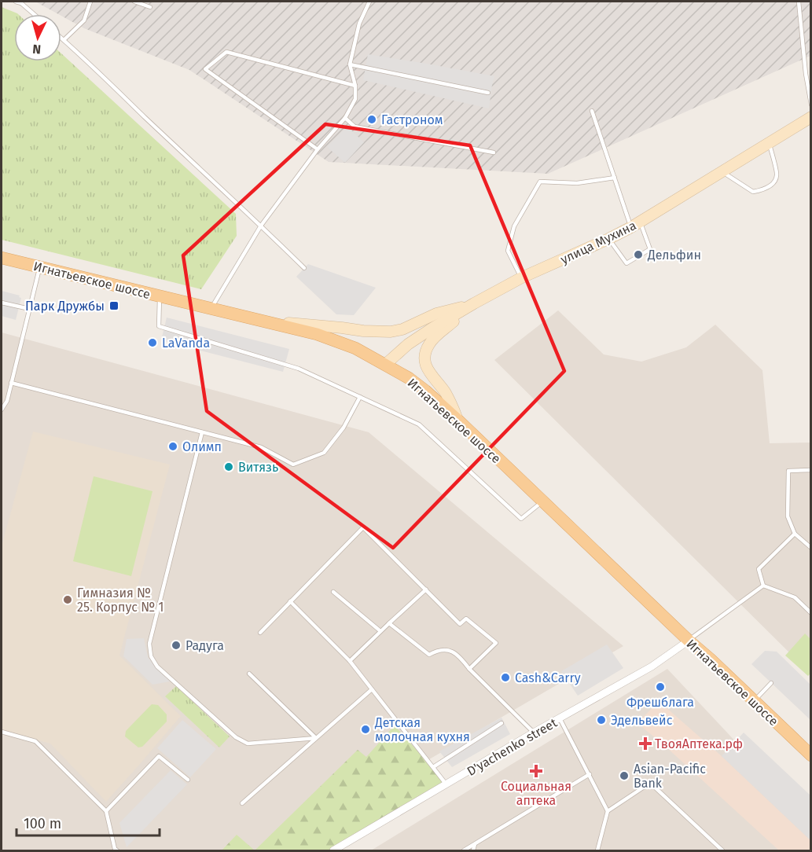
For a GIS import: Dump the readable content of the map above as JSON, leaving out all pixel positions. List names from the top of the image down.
{
  "streets": {
    "main road": ["улица Мухина", "Игнатьевское шоссе"],
    "street": ["D'yachenko street"]
  },
  "crossings": [
    ["улица Мухина", "Игнатьевское шоссе"],
    ["Игнатьевское шоссе", "D'yachenko street"]
  ],
  "places": {
    "other": [
      "Гастроном",
      "Дельфин",
      "LaVanda",
      "Олимп",
      "Витязь",
      "Гимназия № 25. Корпус № 1",
      "Радуга",
      "Cash&Carry",
      "Фрешблага",
      "Эдельвейс",
      "Детская молочная кухня",
      "Asian-Pacific Bank"
    ],
    "transit": ["Парк Дружбы"],
    "health": ["ТвояАптека.рф", "Социальная аптека"]
  },
  "scale_bar": "100 m",
  "north": "bottom"
}
